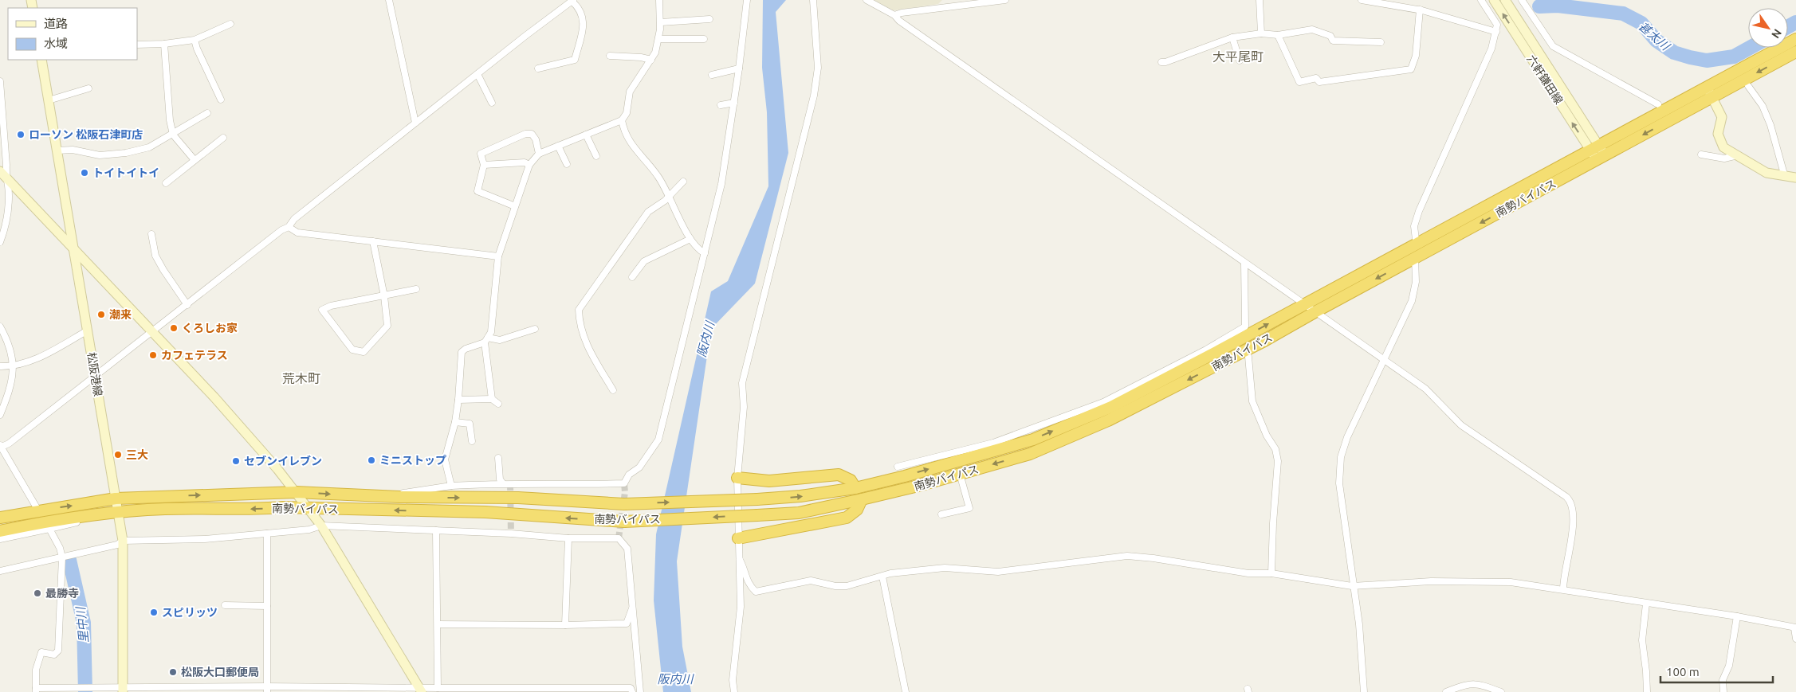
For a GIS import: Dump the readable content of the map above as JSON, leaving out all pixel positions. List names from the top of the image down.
{
  "streets": {
    "highway": ["南勢バイパス"],
    "main road": ["六軒鎌田線", "松阪港線"]
  },
  "crossings": [
    ["六軒鎌田線", "南勢バイパス"],
    ["南勢バイパス", "松阪港線"]
  ],
  "districts": ["大平尾町", "荒木町"],
  "water": ["甚太川", "阪内川", "里中川"],
  "places": [
    "ローソン 松阪石津町店",
    "トイトイトイ",
    "潮来",
    "くろしお家",
    "カフェテラス",
    "三大",
    "ミニストップ",
    "セブンイレブン",
    "最勝寺",
    "スピリッツ",
    "松阪大口郵便局"
  ],
  "legend": ["道路", "水域"],
  "scale_bar": "100 m",
  "north": "bottom right"
}
